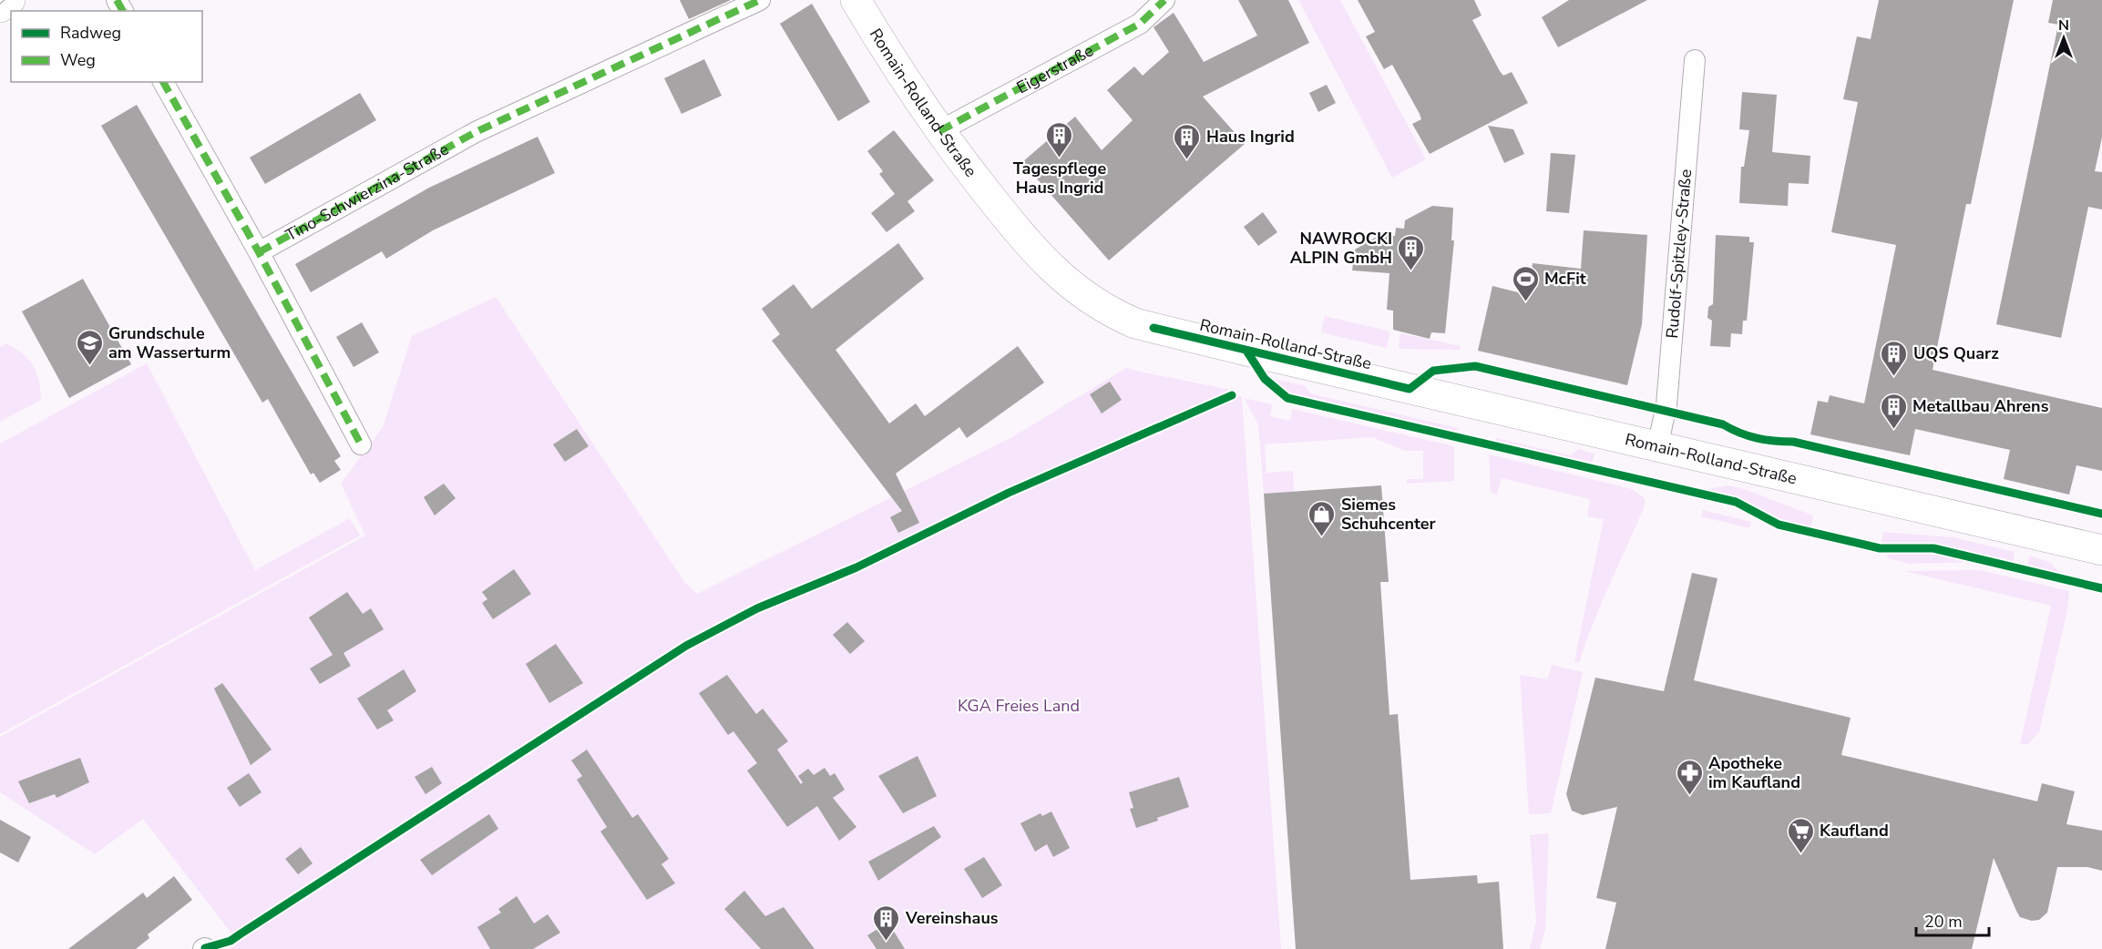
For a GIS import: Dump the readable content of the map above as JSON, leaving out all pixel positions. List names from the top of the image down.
{
  "streets": {
    "main road": ["Romain-Rolland-Straße"],
    "street": ["Eigerstraße", "Tino-Schwierzina-Straße", "Rudolf-Spitzley-Straße"]
  },
  "crossings": [
    ["Eigerstraße", "Romain-Rolland-Straße"],
    ["Romain-Rolland-Straße", "Rudolf-Spitzley-Straße"]
  ],
  "parks": ["KGA Freies Land"],
  "places": {
    "building": [
      "Tagespflege Haus Ingrid",
      "Haus Ingrid",
      "NAWROCKI ALPIN GmbH",
      "UQS Quarz",
      "Metallbau Ahrens",
      "Vereinshaus"
    ],
    "sports": ["McFit"],
    "school or university": ["Grundschule am Wasserturm"],
    "shop": ["Siemes Schuhcenter"],
    "pharmacy": ["Apotheke im Kaufland"],
    "supermarket": ["Kaufland"]
  },
  "legend": ["Radweg", "Weg"],
  "scale_bar": "20 m",
  "north": "top"
}
